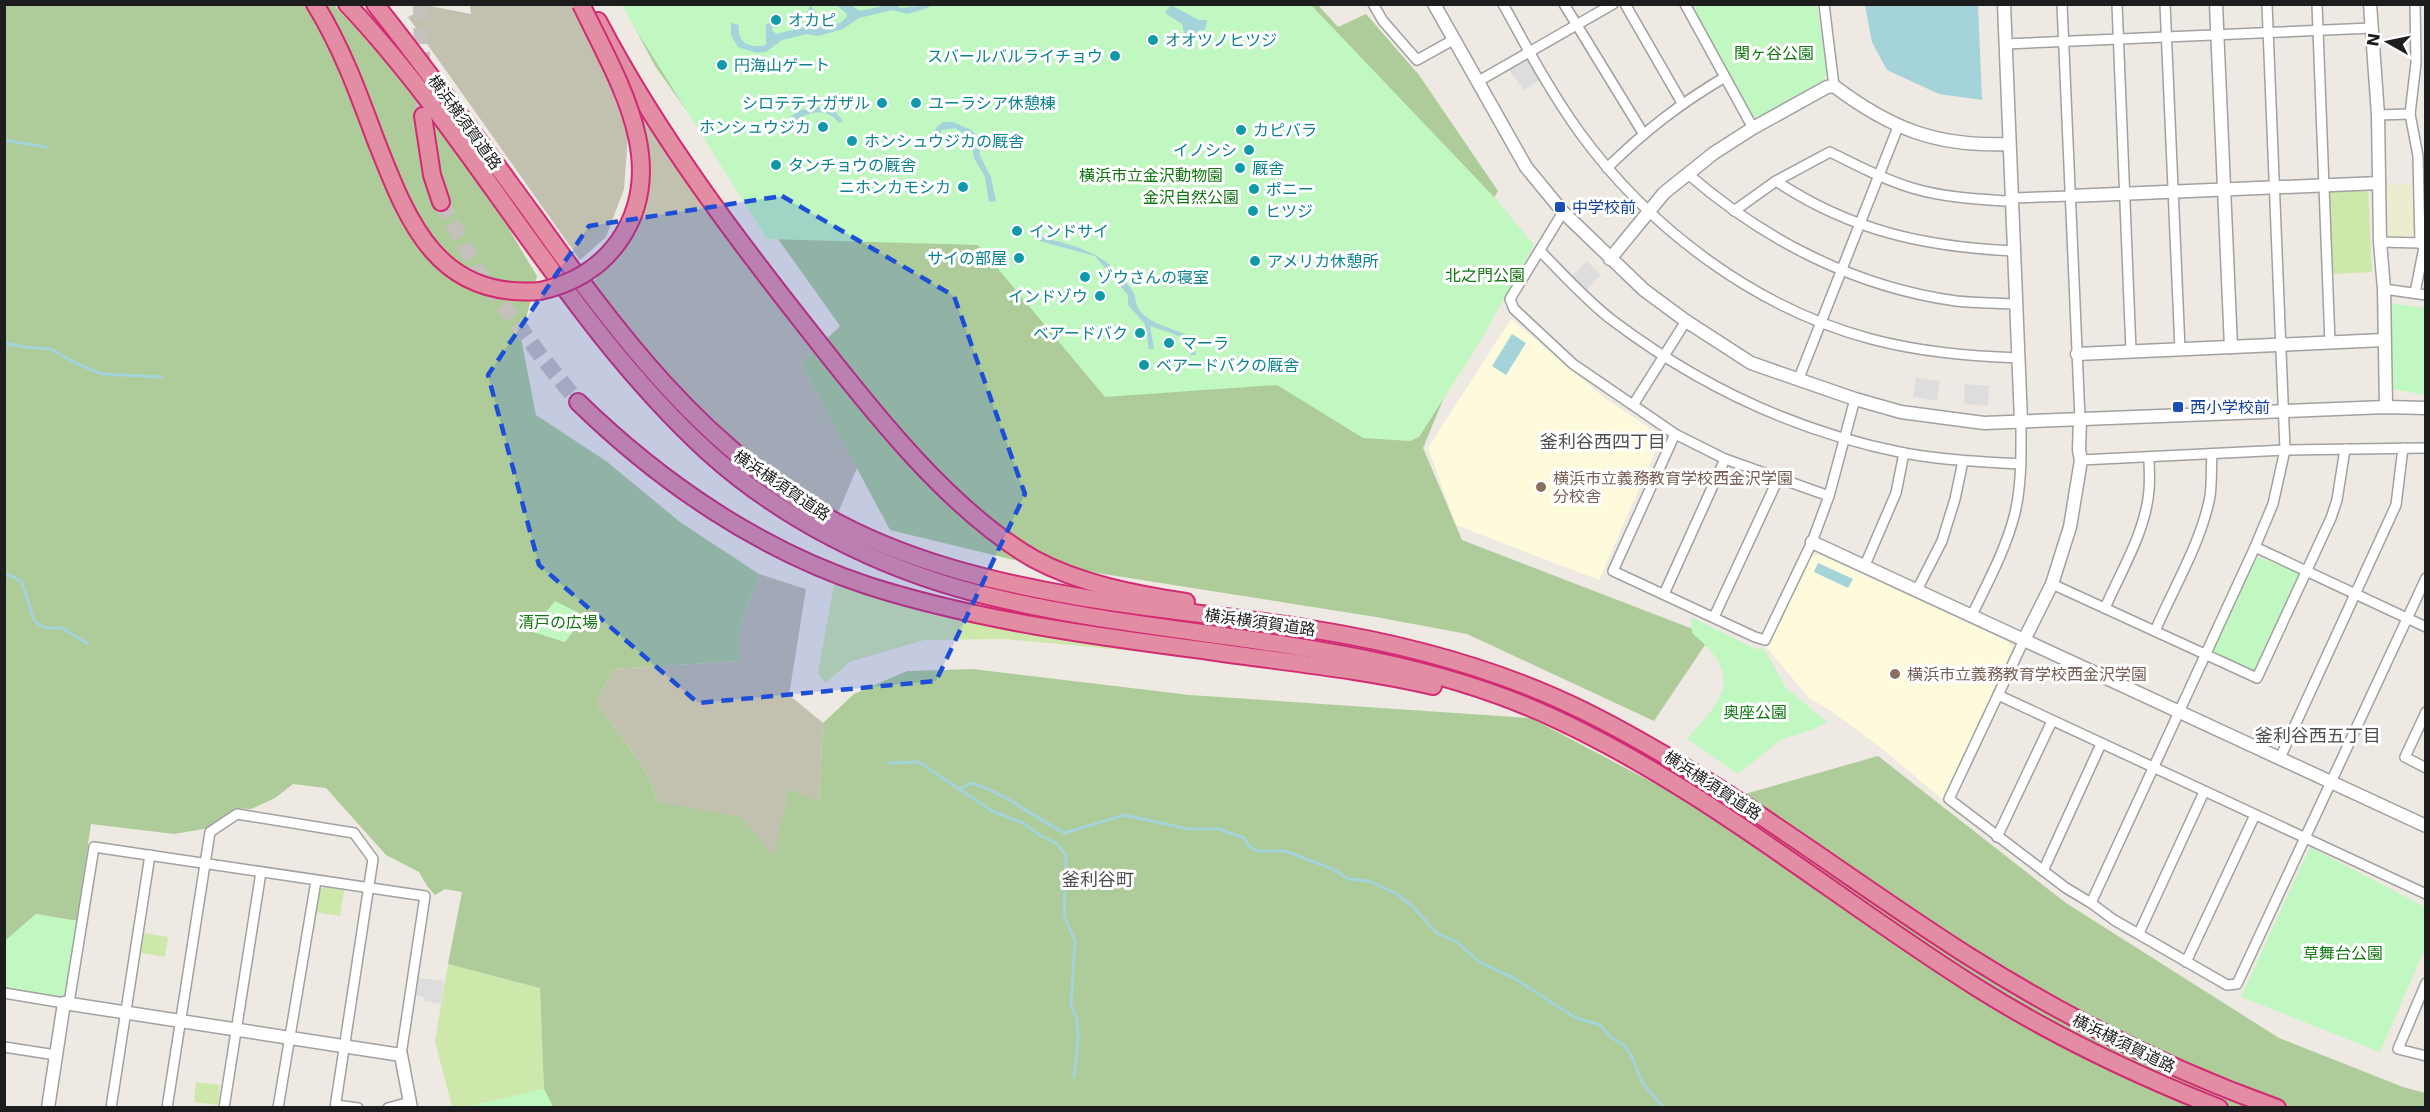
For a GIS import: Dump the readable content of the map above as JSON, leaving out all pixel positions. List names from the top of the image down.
{
  "streets": {
    "highway": ["横浜横須賀道路"]
  },
  "districts": ["釜利谷西四丁目", "釜利谷西五丁目", "釜利谷町"],
  "parks": [
    "関ヶ谷公園",
    "横浜市立金沢動物園",
    "金沢自然公園",
    "北之門公園",
    "清戸の広場",
    "奥座公園",
    "草舞台公園"
  ],
  "places": {
    "other": [
      "オカピ",
      "オオツノヒツジ",
      "スバールバルライチョウ",
      "円海山ゲート",
      "シロテテナガザル",
      "ユーラシア休憩棟",
      "ホンシュウジカ",
      "カピバラ",
      "ホンシュウジカの厩舎",
      "イノシシ",
      "タンチョウの厩舎",
      "厩舎",
      "ニホンカモシカ",
      "ポニー",
      "ヒツジ",
      "インドサイ",
      "サイの部屋",
      "アメリカ休憩所",
      "ゾウさんの寝室",
      "インドゾウ",
      "ベアードバク",
      "マーラ",
      "ベアードバクの厩舎",
      "横浜市立義務教育学校西金沢学園 分校舎",
      "横浜市立義務教育学校西金沢学園"
    ],
    "transit": ["中学校前", "西小学校前"]
  },
  "north": "left"
}
